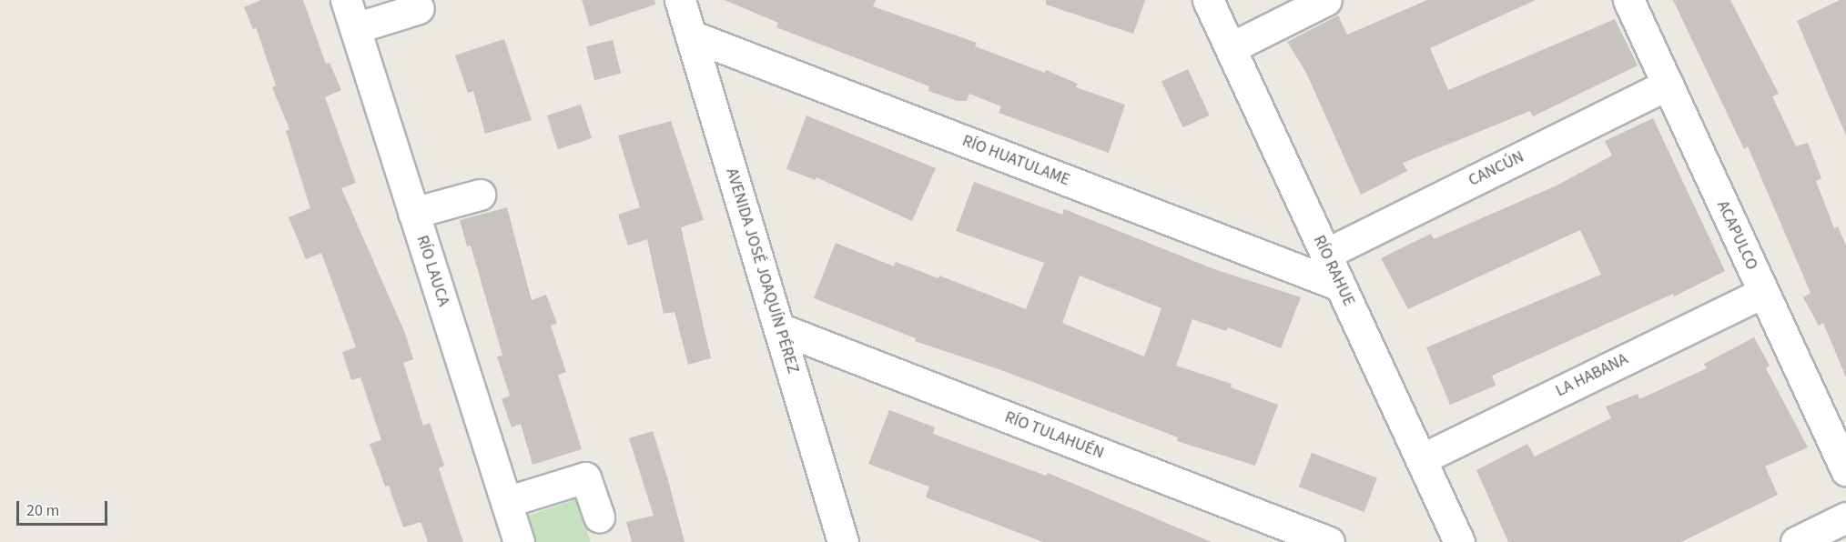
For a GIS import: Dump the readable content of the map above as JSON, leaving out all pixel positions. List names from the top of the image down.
{
  "streets": {
    "street": [
      "RÍO HUATULAME",
      "CANCÚN",
      "ACAPULCO",
      "RÍO LAUCA",
      "AVENIDA JOSÉ JOAQUÍN PÉREZ",
      "RÍO RAHUE",
      "LA HABANA",
      "RÍO TULAHUÉN"
    ]
  },
  "crossings": [
    ["RÍO HUATULAME", "AVENIDA JOSÉ JOAQUÍN PÉREZ"],
    ["RÍO HUATULAME", "RÍO RAHUE"],
    ["CANCÚN", "ACAPULCO"],
    ["CANCÚN", "RÍO RAHUE"],
    ["ACAPULCO", "LA HABANA"],
    ["AVENIDA JOSÉ JOAQUÍN PÉREZ", "RÍO TULAHUÉN"],
    ["RÍO RAHUE", "LA HABANA"]
  ],
  "scale_bar": "20 m"
}
